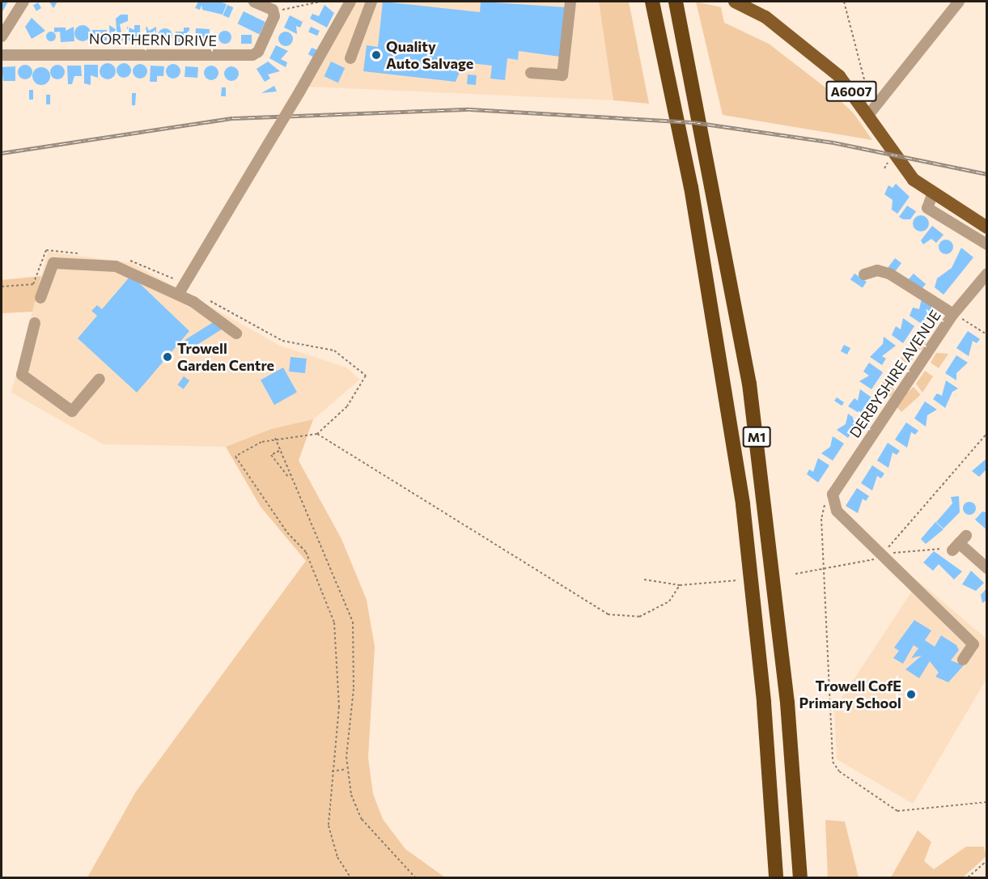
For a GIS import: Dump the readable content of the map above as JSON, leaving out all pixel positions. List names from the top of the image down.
{
  "streets": {
    "highway": ["M1"],
    "main road": ["A6007"],
    "street": ["NORTHERN DRIVE", "DERBYSHIRE AVENUE"]
  },
  "places": ["Quality Auto Salvage", "Trowell Garden Centre", "Trowell CofE Primary School"]
}
